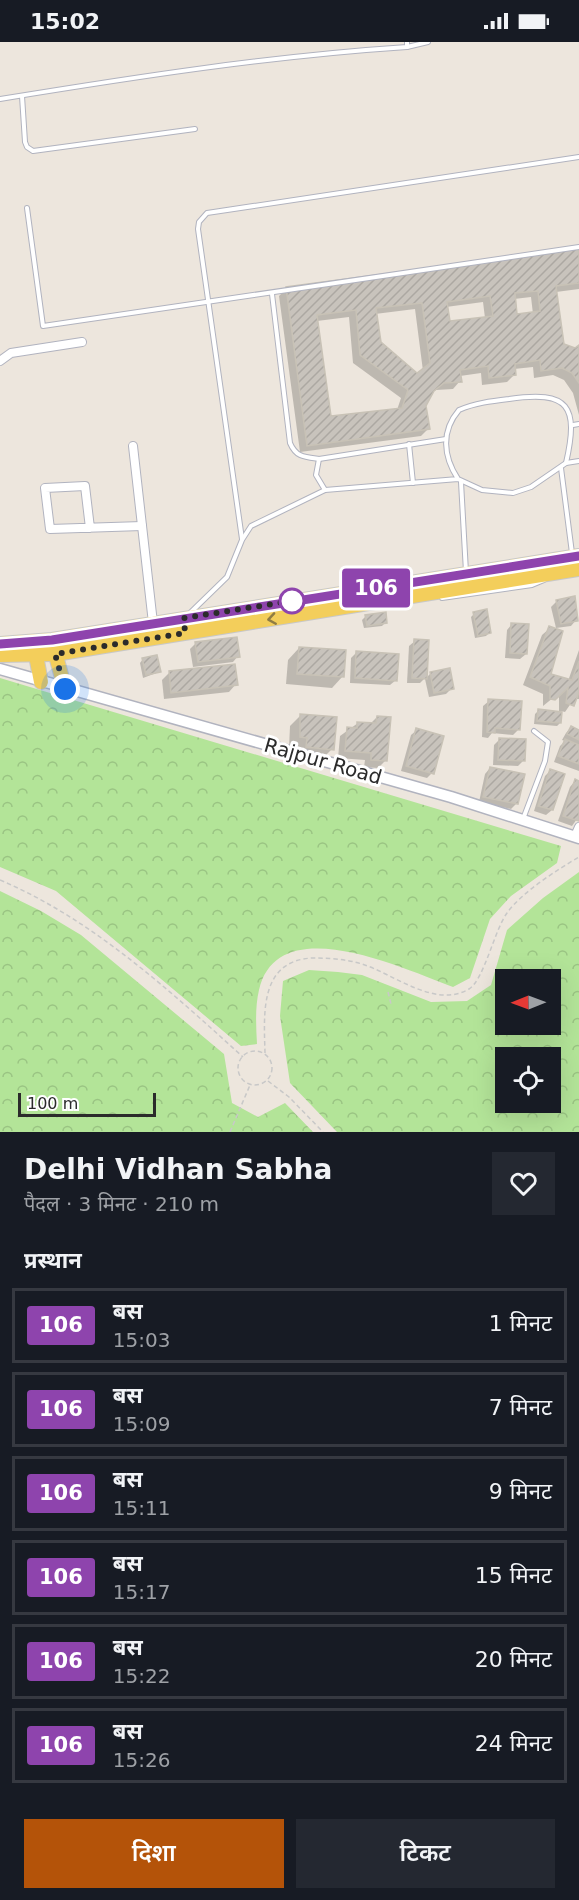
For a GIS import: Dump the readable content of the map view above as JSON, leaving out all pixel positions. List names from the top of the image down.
{
  "streets": {
    "street": ["Rajpur Road"]
  },
  "lines": ["bus line 106"],
  "scale_bar": "100 m",
  "north": "left",
  "page": {
    "status": "15:02",
    "on_map": "106",
    "scale": "100 m",
    "heading": [
      ["Delhi Vidhan Sabha", "पैदल · 3 मिनट · 210 m"],
      "प्रस्थान"
    ],
    "list": [
      {
        "mark": "106",
        "name": "बस",
        "note": "15:03",
        "value": "1 मिनट"
      },
      {
        "mark": "106",
        "name": "बस",
        "note": "15:09",
        "value": "7 मिनट"
      },
      {
        "mark": "106",
        "name": "बस",
        "note": "15:11",
        "value": "9 मिनट"
      },
      {
        "mark": "106",
        "name": "बस",
        "note": "15:17",
        "value": "15 मिनट"
      },
      {
        "mark": "106",
        "name": "बस",
        "note": "15:22",
        "value": "20 मिनट"
      },
      {
        "mark": "106",
        "name": "बस",
        "note": "15:26",
        "value": "24 मिनट"
      }
    ],
    "buttons": ["दिशा", "टिकट"]
  }
}
